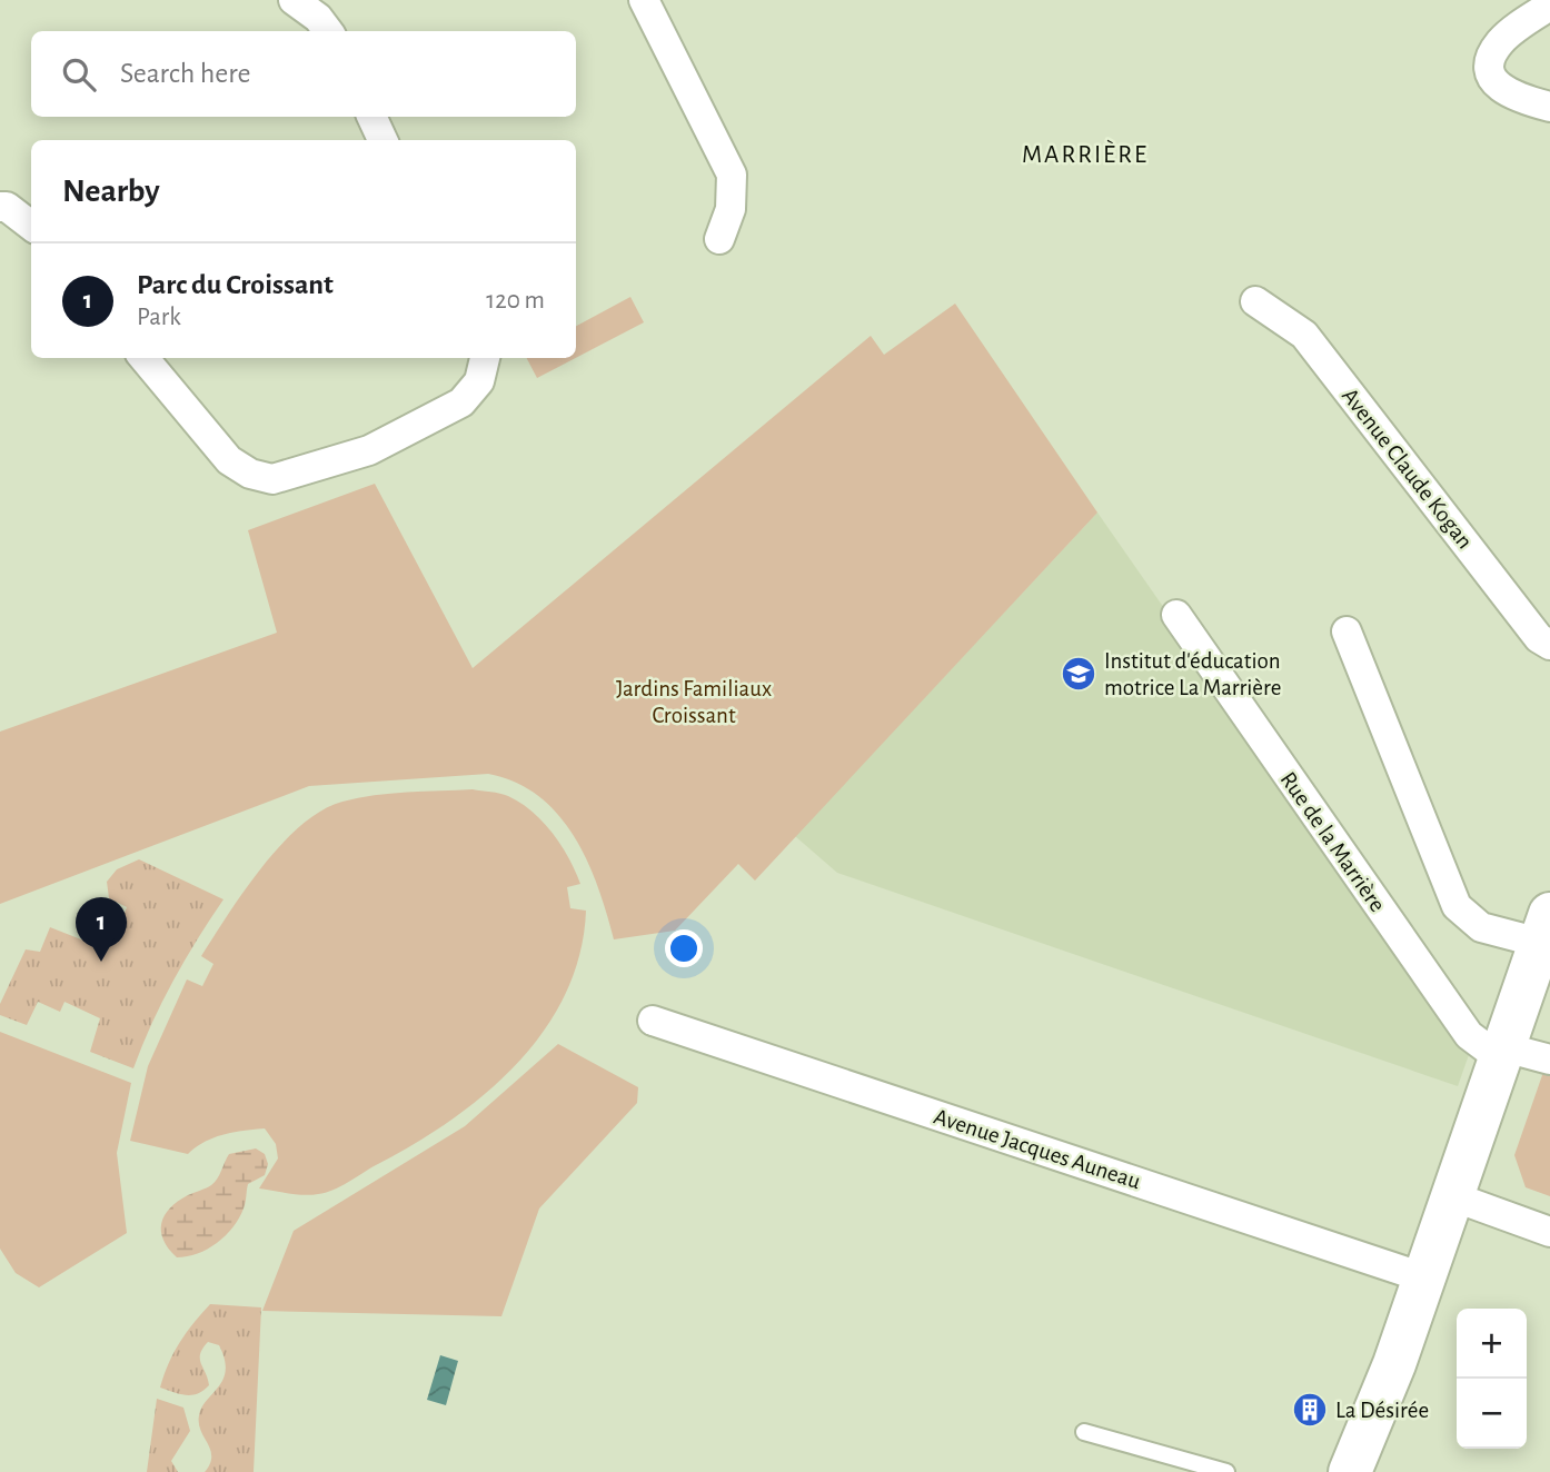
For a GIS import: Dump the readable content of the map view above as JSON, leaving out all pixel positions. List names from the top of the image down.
{
  "streets": {
    "street": ["Avenue Claude Kogan", "Rue de la Marrière", "Avenue Jacques Auneau"]
  },
  "districts": ["MARRIÈRE"],
  "parks": ["Jardins Familiaux Croissant"],
  "places": {
    "school or university": ["Institut d'éducation motrice La Marrière"],
    "building": ["La Désirée"]
  },
  "page": {
    "search": "Search here",
    "heading": "Nearby",
    "list": [
      {
        "mark": "1",
        "name": "Parc du Croissant",
        "note": "Park",
        "value": "120 m"
      }
    ],
    "pins": "1",
    "map_buttons": ["+", "−"]
  }
}
